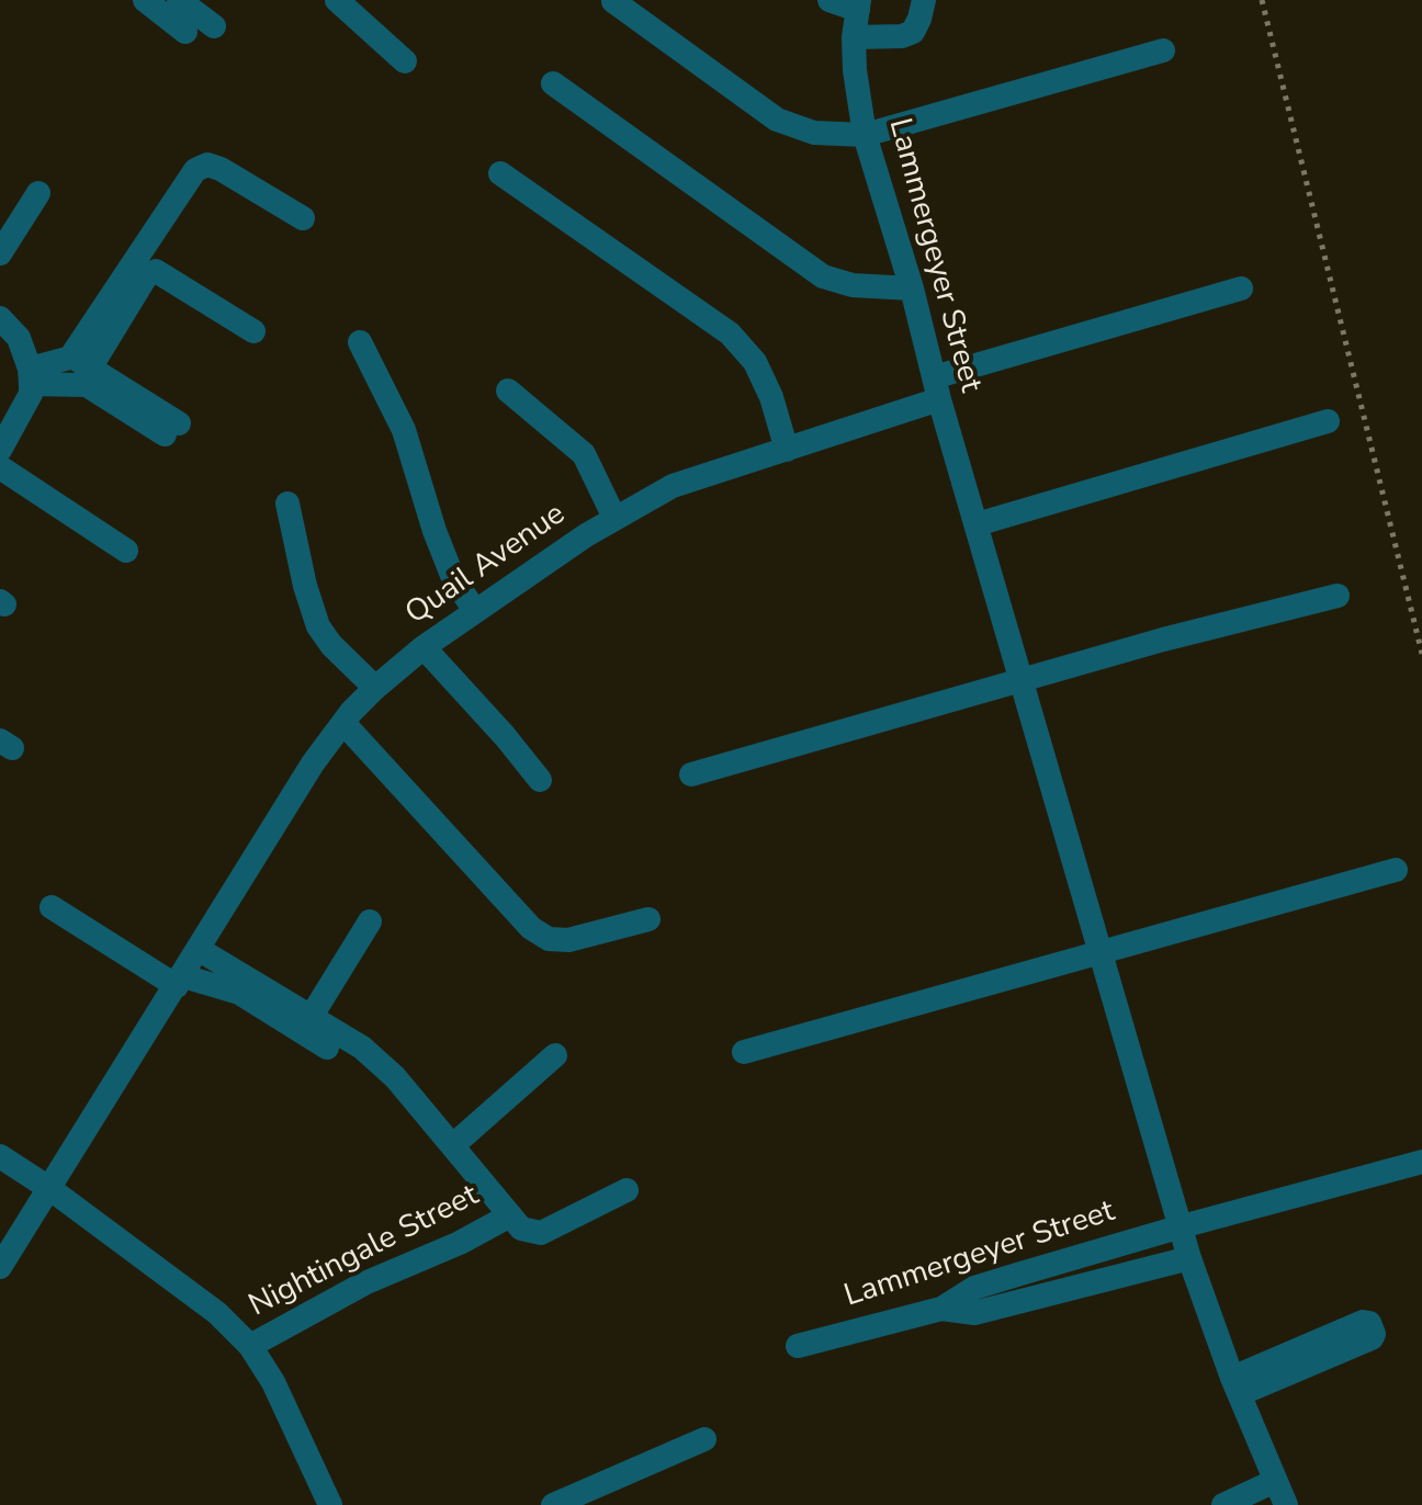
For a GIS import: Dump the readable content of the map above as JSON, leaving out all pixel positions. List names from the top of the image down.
{
  "streets": {
    "street": ["Lammergeyer Street", "Quail Avenue", "Nightingale Street"]
  },
  "crossings": [
    ["Lammergeyer Street", "Quail Avenue"],
    ["Quail Avenue", "Nightingale Street"]
  ]
}
